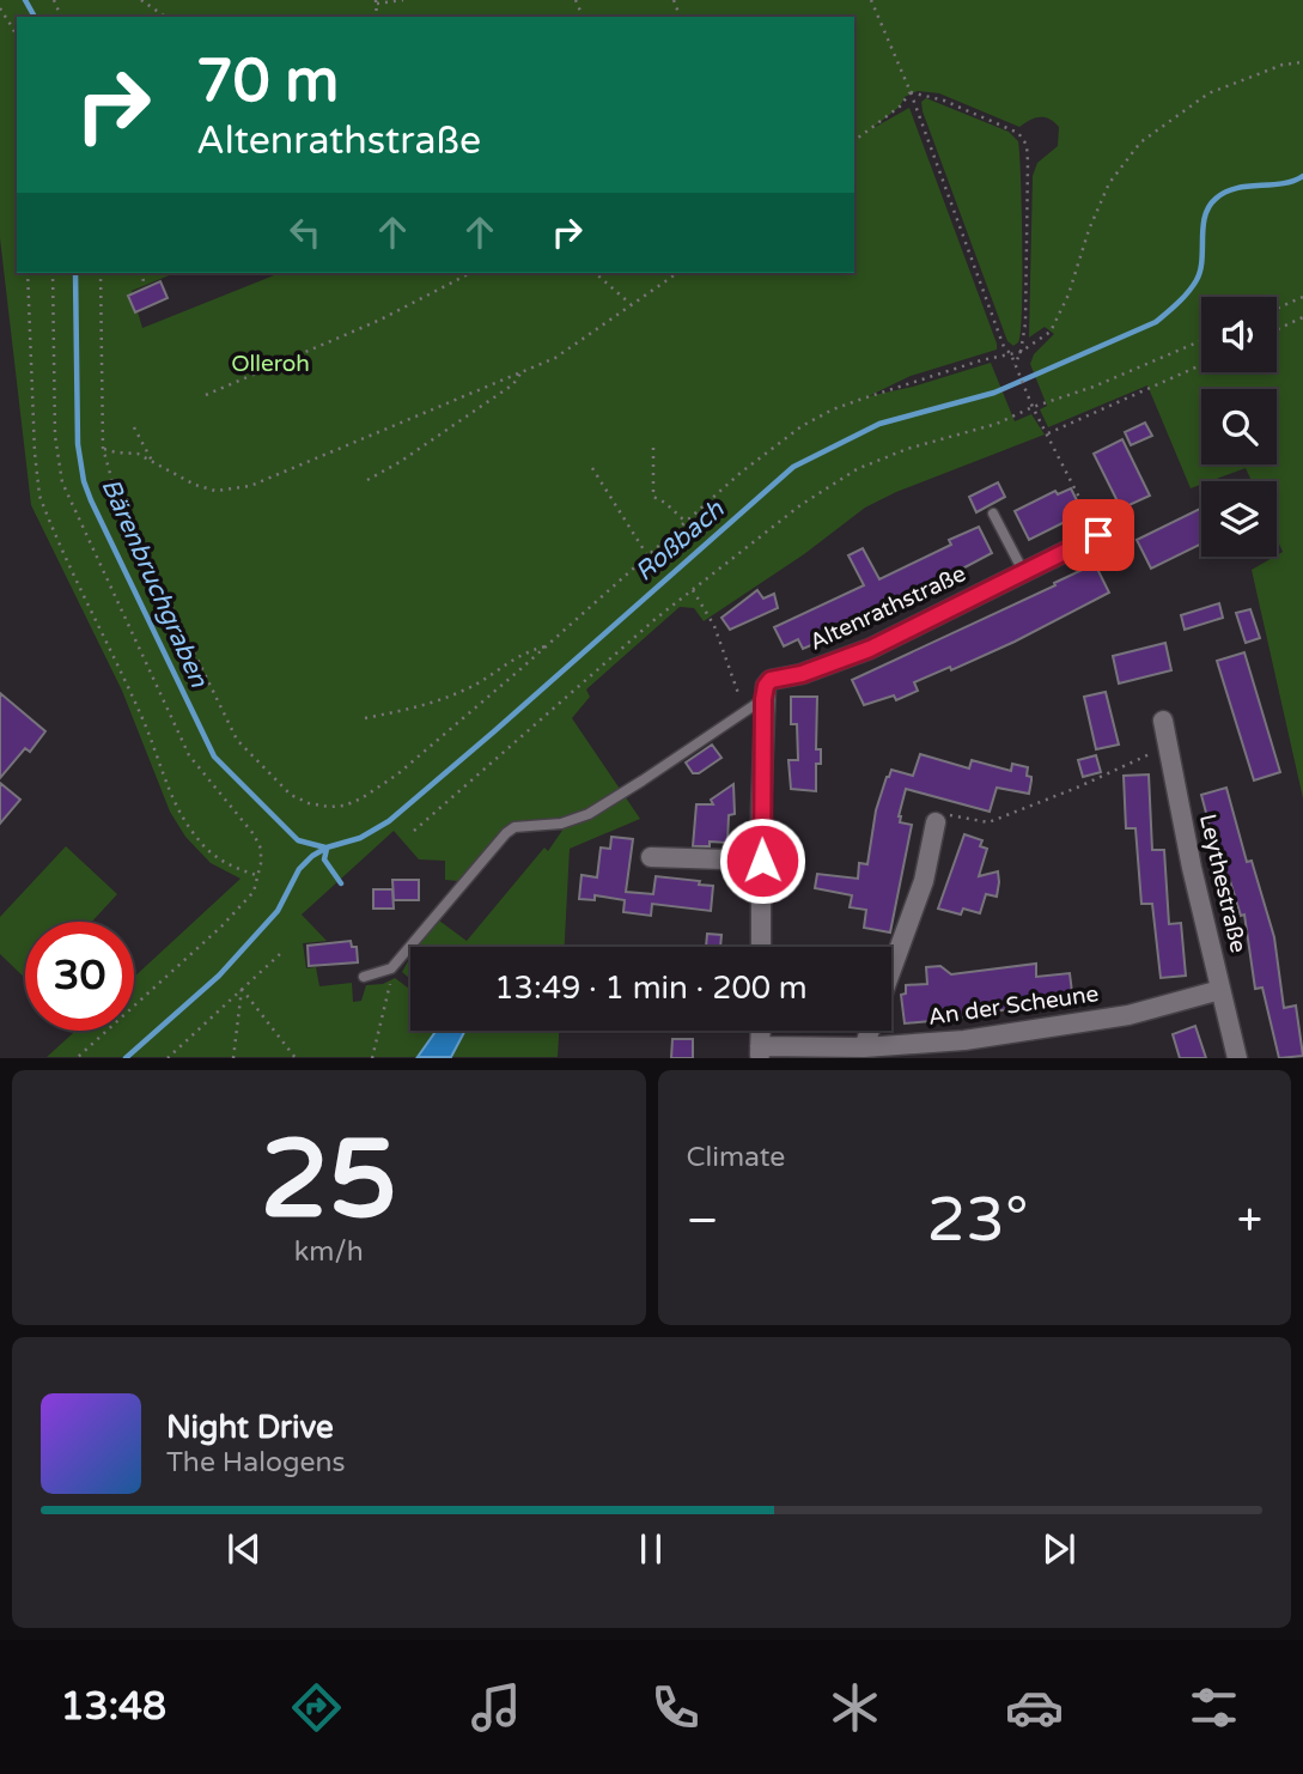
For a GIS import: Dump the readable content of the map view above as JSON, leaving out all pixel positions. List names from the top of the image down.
{
  "streets": {
    "street": ["Altenrathstraße", "Leythestraße", "An der Scheune"]
  },
  "crossings": [
    ["Leythestraße", "An der Scheune"]
  ],
  "water": ["Roßbach", "Bärenbruchgraben"],
  "parks": ["Olleroh"],
  "page": {
    "turn": ["70 m", "Altenrathstraße"],
    "limit": "30",
    "trip": "13:49 · 1 min · 200 m",
    "tile": [
      ["25", "km/h"],
      "Climate"
    ],
    "heat": ["−", "23°", "+"],
    "song": ["Night Drive", "The Halogens"],
    "tabs": "13:48"
  }
}
